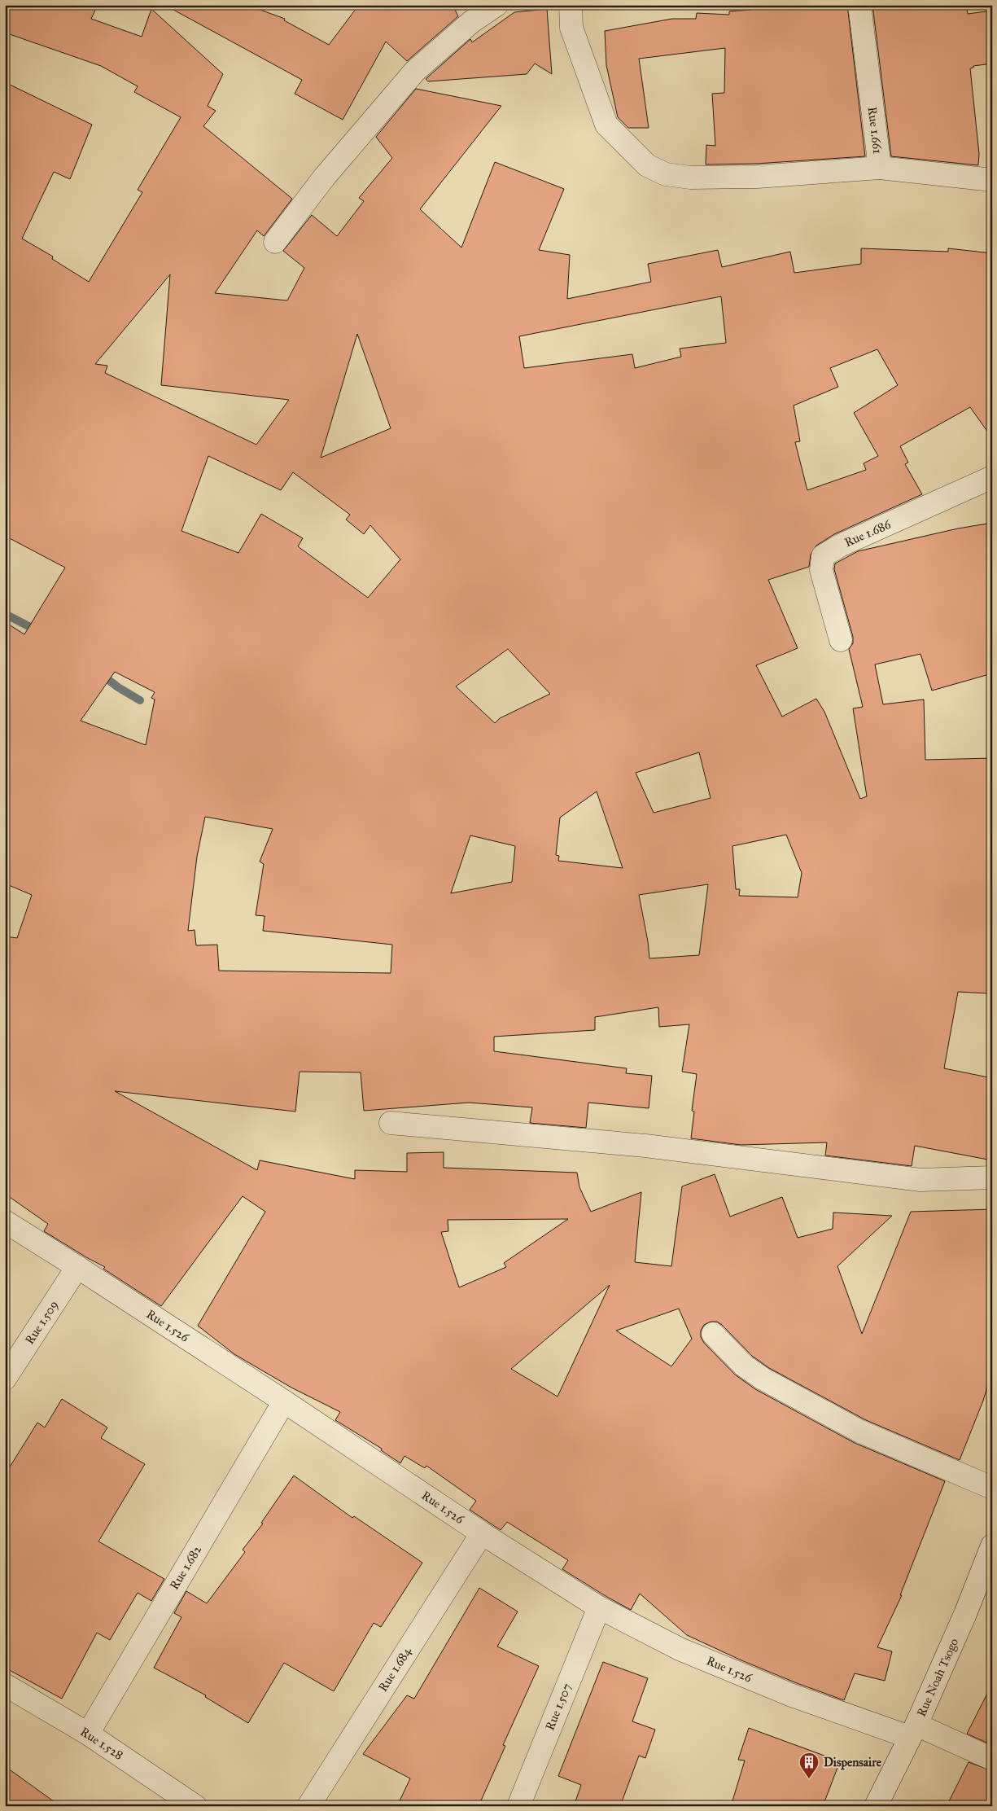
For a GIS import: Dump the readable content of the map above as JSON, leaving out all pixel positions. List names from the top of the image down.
{
  "streets": {
    "street": [
      "Rue 1.661",
      "Rue 1.686",
      "Rue 1.509",
      "Rue 1.526",
      "Rue 1.682",
      "Rue 1.684",
      "Rue Noah Tsogo",
      "Rue 1.507",
      "Rue 1.528"
    ]
  },
  "crossings": [
    ["Rue 1.509", "Rue 1.526"],
    ["Rue 1.526", "Rue 1.682"],
    ["Rue 1.526", "Rue 1.684"],
    ["Rue 1.526", "Rue Noah Tsogo"],
    ["Rue 1.526", "Rue 1.507"],
    ["Rue 1.682", "Rue 1.528"]
  ],
  "places": {
    "building": ["Dispensaire"]
  }
}
